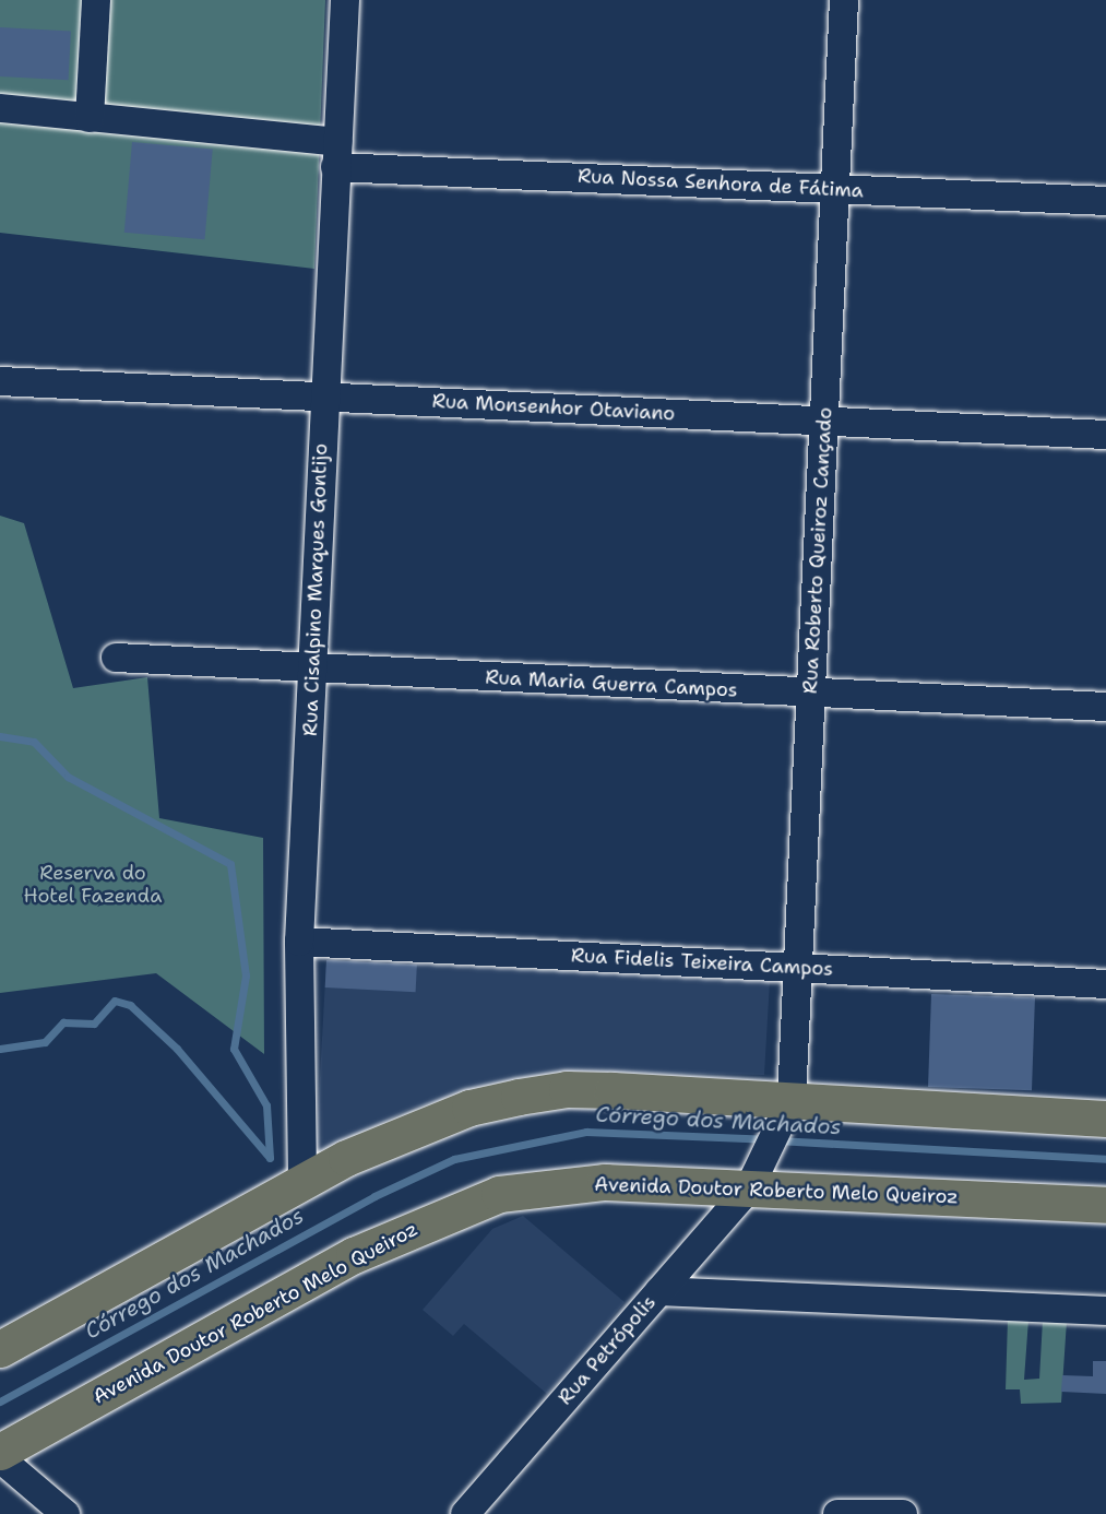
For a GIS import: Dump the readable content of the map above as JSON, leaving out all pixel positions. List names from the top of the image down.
{
  "streets": {
    "main road": ["Avenida Doutor Roberto Melo Queiroz"],
    "street": [
      "Rua Nossa Senhora de Fátima",
      "Rua Monsenhor Otaviano",
      "Rua Roberto Queiroz Cançado",
      "Rua Cisalpino Marques Gontijo",
      "Rua Maria Guerra Campos",
      "Rua Fidelis Teixeira Campos",
      "Rua Petrópolis"
    ]
  },
  "crossings": [
    ["Rua Nossa Senhora de Fátima", "Rua Roberto Queiroz Cançado"],
    ["Rua Nossa Senhora de Fátima", "Rua Cisalpino Marques Gontijo"],
    ["Rua Monsenhor Otaviano", "Rua Roberto Queiroz Cançado"],
    ["Rua Monsenhor Otaviano", "Rua Cisalpino Marques Gontijo"],
    ["Rua Roberto Queiroz Cançado", "Rua Maria Guerra Campos"],
    ["Rua Roberto Queiroz Cançado", "Rua Fidelis Teixeira Campos"],
    ["Rua Roberto Queiroz Cançado", "Rua Petrópolis"],
    ["Rua Cisalpino Marques Gontijo", "Rua Maria Guerra Campos"],
    ["Rua Cisalpino Marques Gontijo", "Rua Fidelis Teixeira Campos"],
    ["Avenida Doutor Roberto Melo Queiroz", "Rua Petrópolis"]
  ],
  "water": ["Córrego dos Machados"],
  "parks": ["Reserva do Hotel Fazenda"]
}
